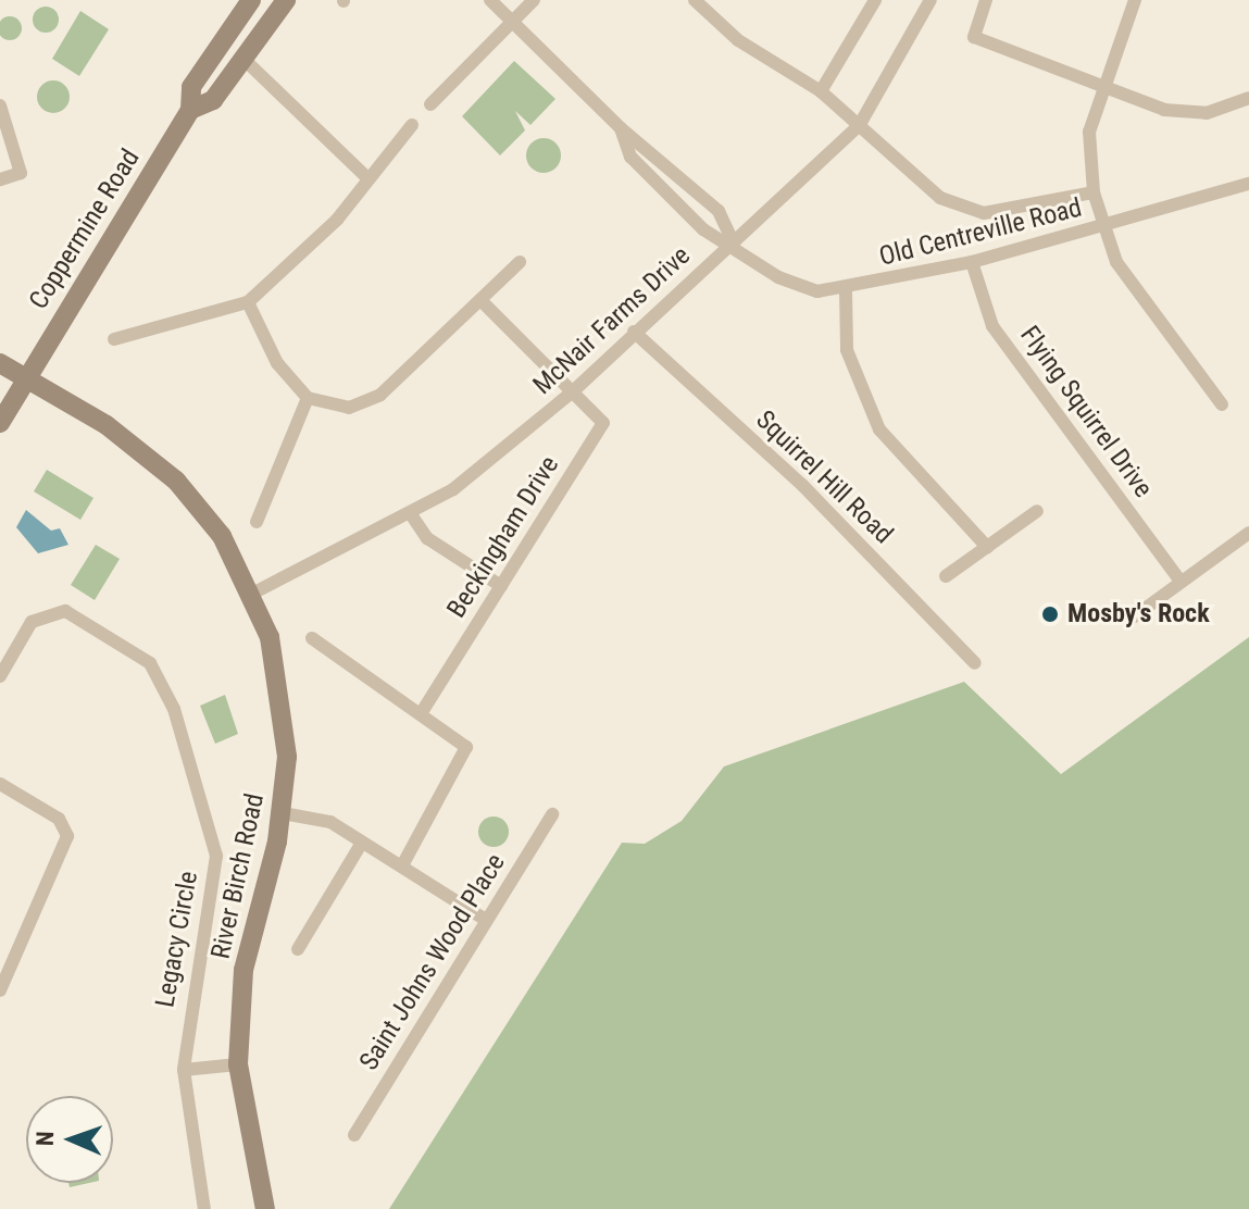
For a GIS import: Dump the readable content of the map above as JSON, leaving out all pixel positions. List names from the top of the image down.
{
  "streets": {
    "street": [
      "Coppermine Road",
      "Old Centreville Road",
      "McNair Farms Drive",
      "Flying Squirrel Drive",
      "Squirrel Hill Road",
      "Beckingham Drive",
      "River Birch Road",
      "Legacy Circle",
      "Saint Johns Wood Place"
    ]
  },
  "crossings": [
    ["Coppermine Road", "River Birch Road"],
    ["Old Centreville Road", "McNair Farms Drive"],
    ["Old Centreville Road", "Flying Squirrel Drive"],
    ["McNair Farms Drive", "Squirrel Hill Road"],
    ["McNair Farms Drive", "Beckingham Drive"],
    ["McNair Farms Drive", "River Birch Road"]
  ],
  "places": ["Mosby's Rock"],
  "north": "left"
}
